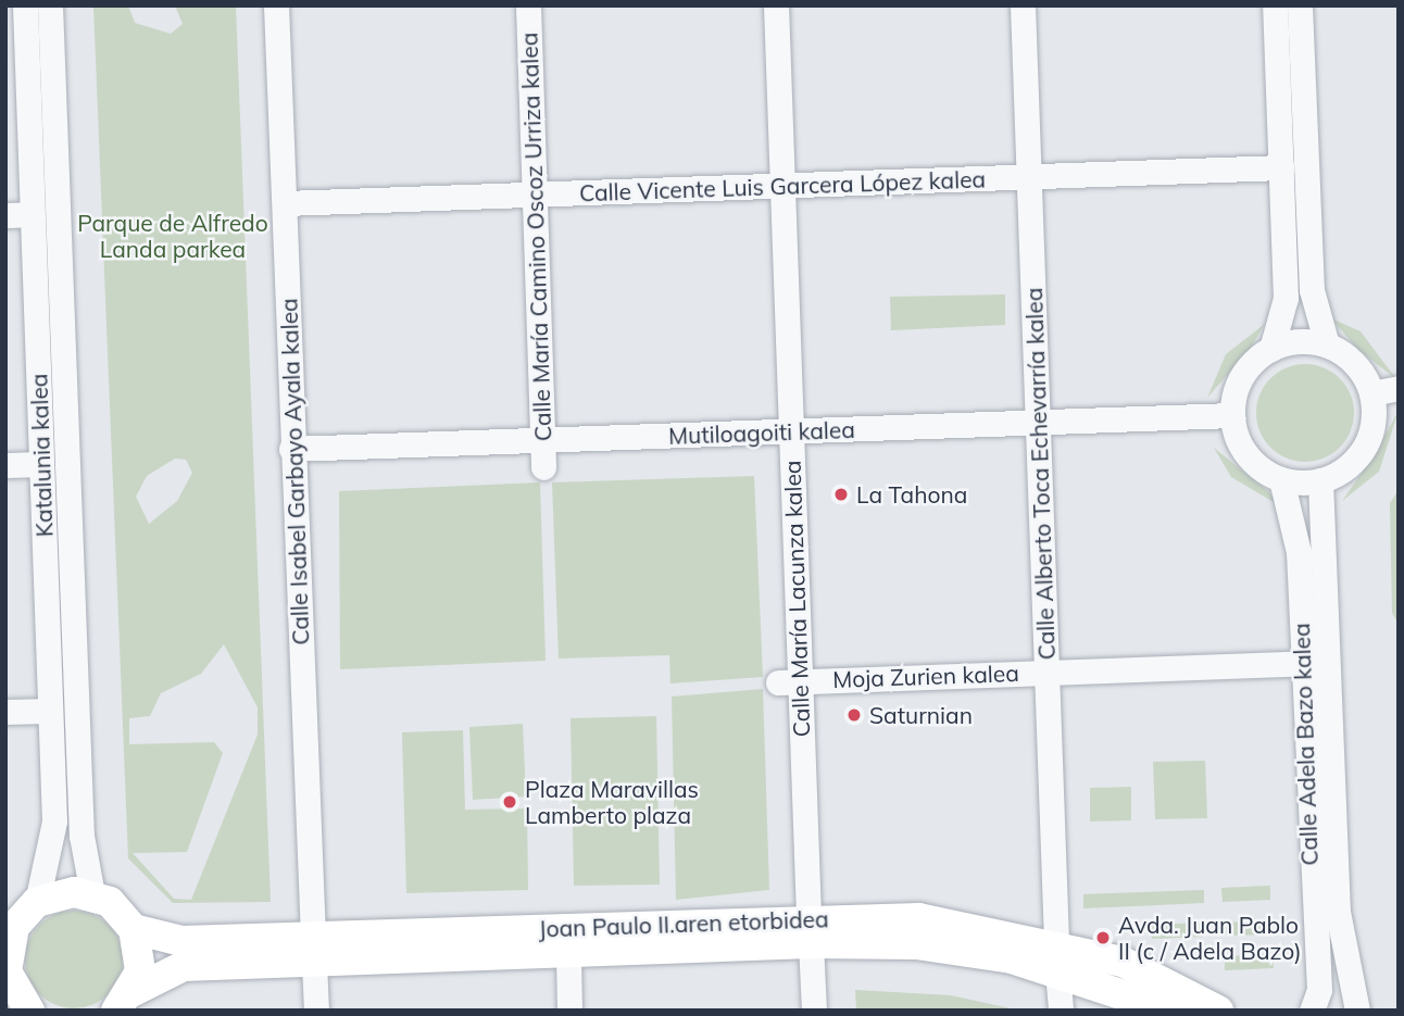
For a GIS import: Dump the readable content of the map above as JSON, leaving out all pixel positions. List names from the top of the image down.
{
  "streets": {
    "main road": ["Joan Paulo II.aren etorbidea"],
    "street": [
      "Calle Vicente Luis Garcera López kalea",
      "Calle María Camino Oscoz Urriza kalea",
      "Mutiloagoiti kalea",
      "Katalunia kalea",
      "Calle Isabel Garbayo Ayala kalea",
      "Calle Alberto Toca Echevarría kalea",
      "Calle María Lacunza kalea",
      "Moja Zurien kalea",
      "Calle Adela Bazo kalea"
    ]
  },
  "crossings": [
    ["Calle Vicente Luis Garcera López kalea", "Calle María Camino Oscoz Urriza kalea"],
    ["Calle Vicente Luis Garcera López kalea", "Calle Isabel Garbayo Ayala kalea"],
    ["Calle Vicente Luis Garcera López kalea", "Calle Alberto Toca Echevarría kalea"],
    ["Calle Vicente Luis Garcera López kalea", "Calle María Lacunza kalea"],
    ["Calle María Camino Oscoz Urriza kalea", "Mutiloagoiti kalea"],
    ["Mutiloagoiti kalea", "Calle Isabel Garbayo Ayala kalea"],
    ["Mutiloagoiti kalea", "Calle Alberto Toca Echevarría kalea"],
    ["Mutiloagoiti kalea", "Calle María Lacunza kalea"],
    ["Mutiloagoiti kalea", "Calle Adela Bazo kalea"],
    ["Calle Isabel Garbayo Ayala kalea", "Joan Paulo II.aren etorbidea"],
    ["Calle Alberto Toca Echevarría kalea", "Moja Zurien kalea"],
    ["Calle Alberto Toca Echevarría kalea", "Joan Paulo II.aren etorbidea"],
    ["Calle María Lacunza kalea", "Moja Zurien kalea"],
    ["Calle María Lacunza kalea", "Joan Paulo II.aren etorbidea"],
    ["Moja Zurien kalea", "Calle Adela Bazo kalea"]
  ],
  "parks": ["Parque de Alfredo Landa parkea"],
  "places": [
    "La Tahona",
    "Saturnian",
    "Plaza Maravillas Lamberto plaza",
    "Avda. Juan Pablo II (c / Adela Bazo)"
  ]
}
